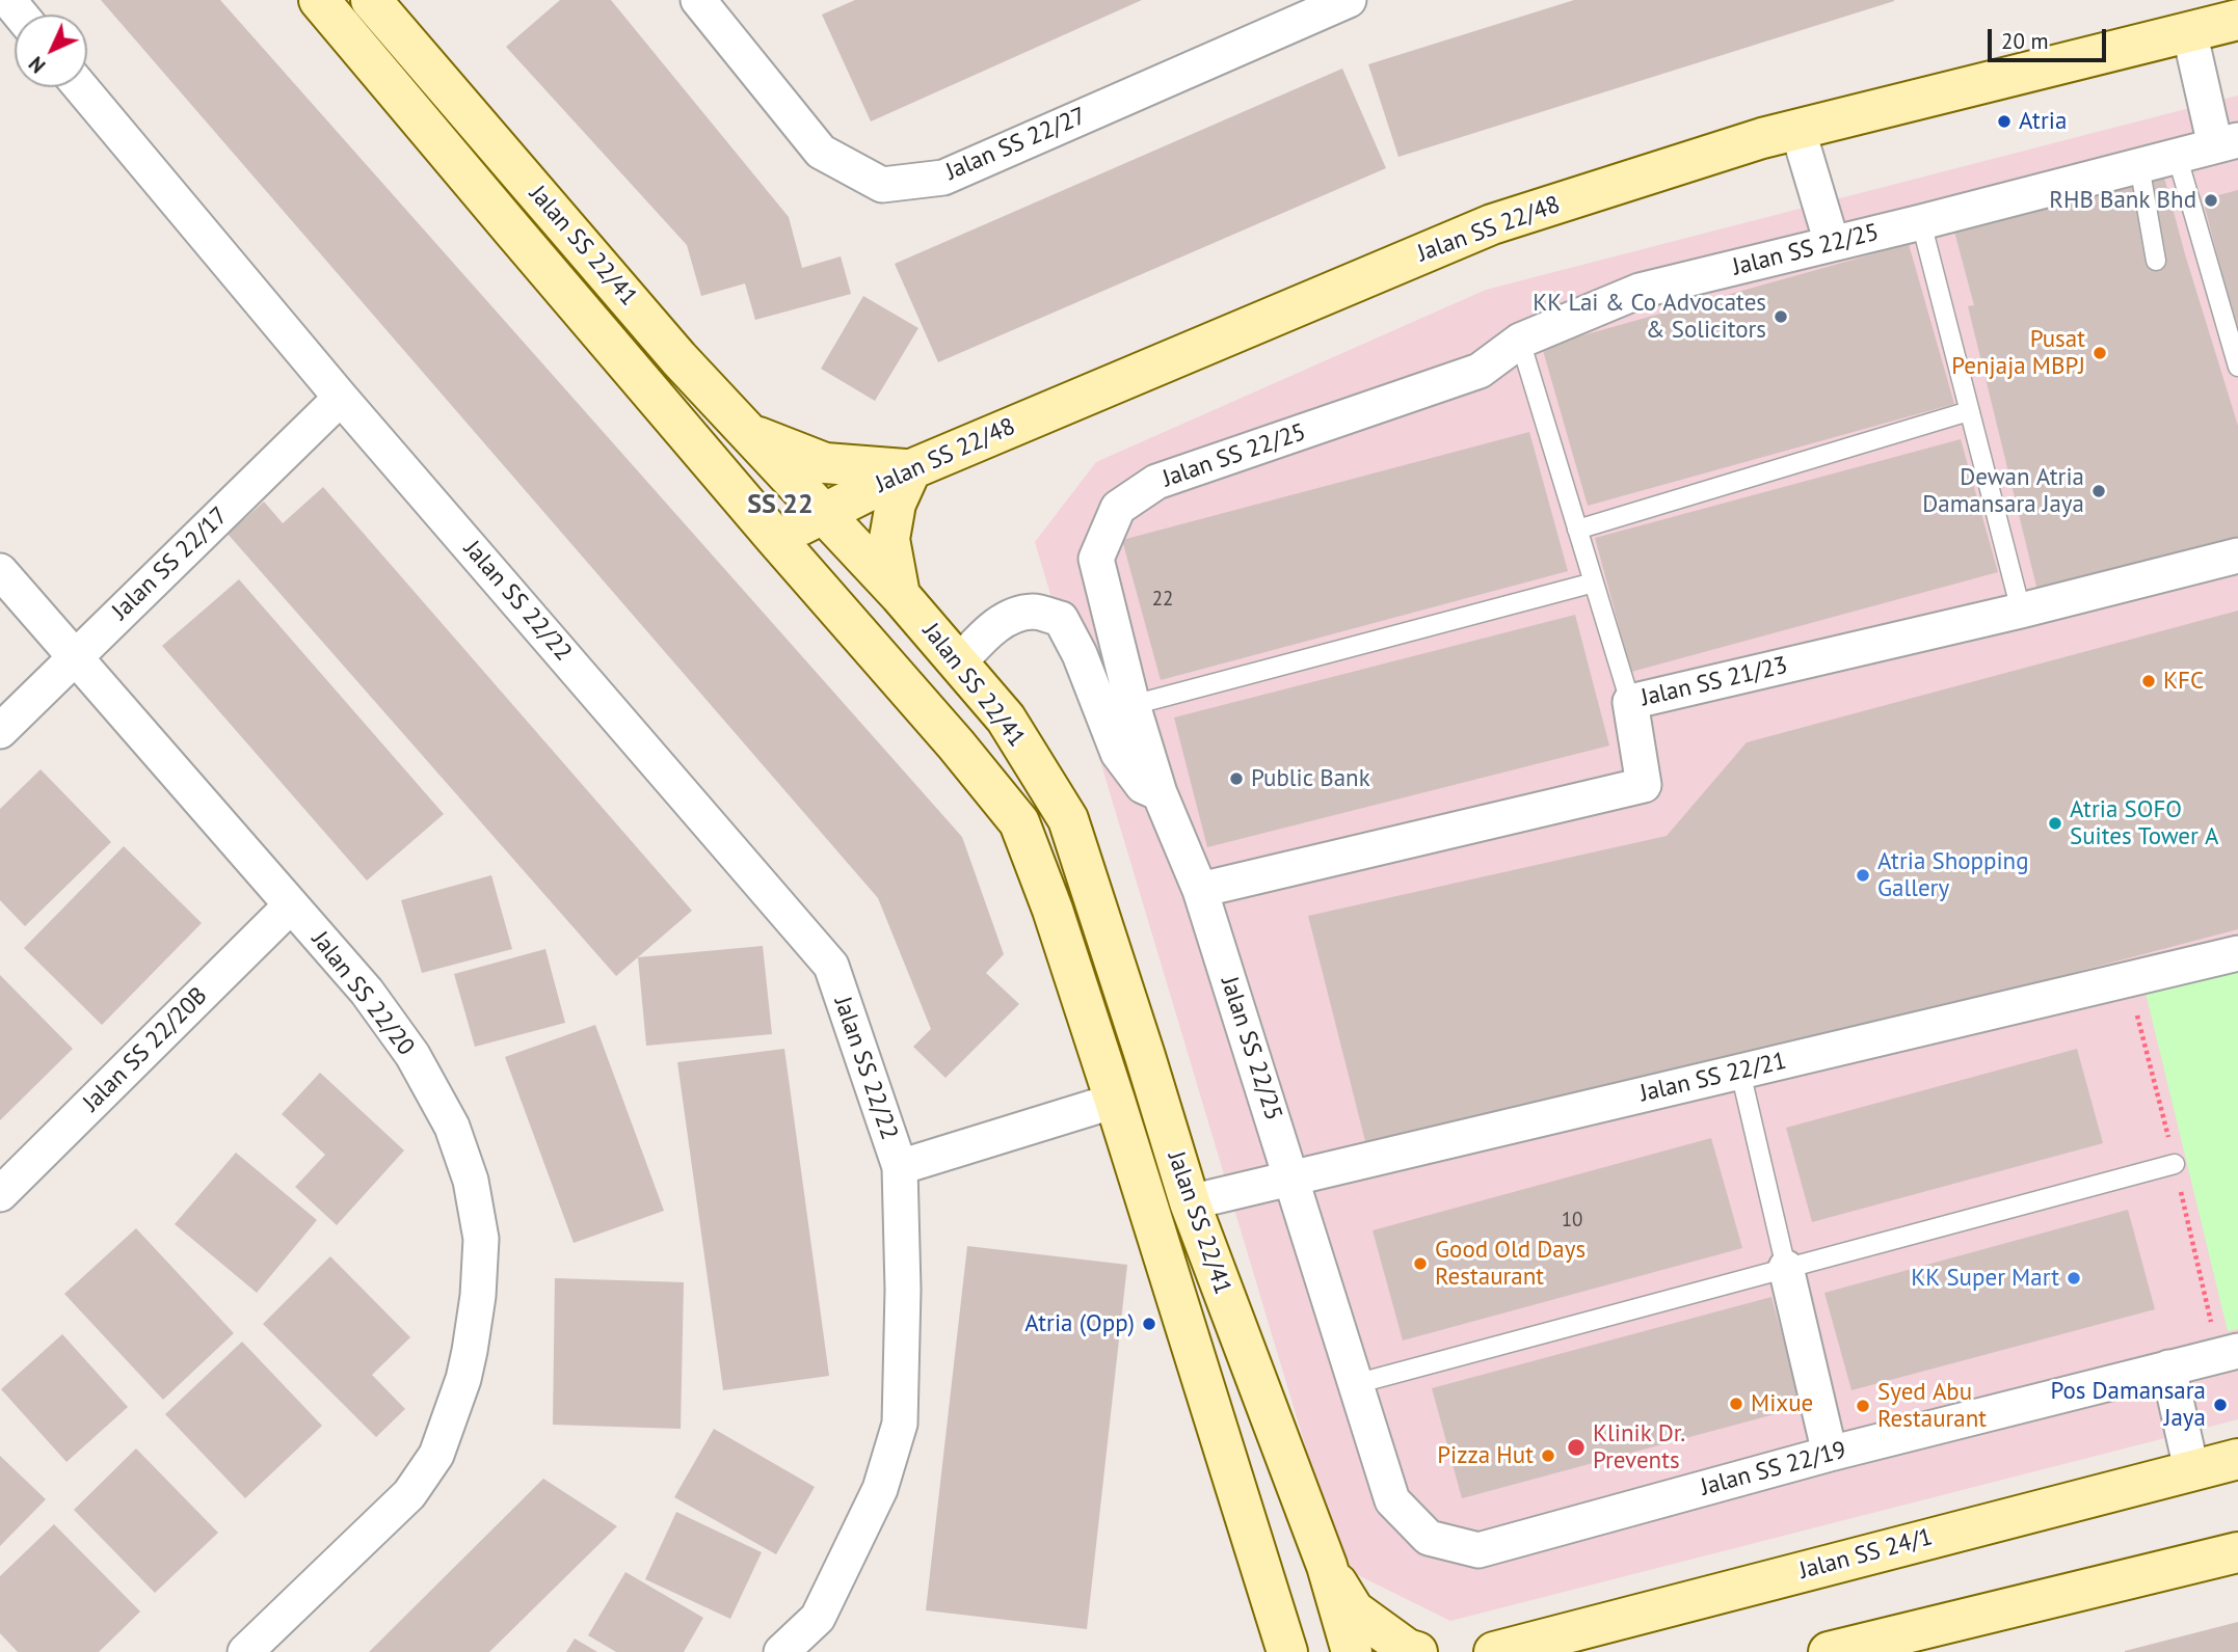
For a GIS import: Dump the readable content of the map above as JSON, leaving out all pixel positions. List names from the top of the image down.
{
  "streets": {
    "street": [
      "Jalan SS 22/27",
      "Jalan SS 22/48",
      "Jalan SS 22/41",
      "Jalan SS 22/25",
      "Jalan SS 22/17",
      "Jalan SS 22/22",
      "Jalan SS 21/23",
      "Jalan SS 22/20",
      "Jalan SS 22/20B",
      "Jalan SS 22/21",
      "Jalan SS 22/19",
      "Jalan SS 24/1"
    ]
  },
  "crossings": [
    ["Jalan SS 22/48", "Jalan SS 22/41"],
    ["Jalan SS 22/41", "Jalan SS 22/22"],
    ["Jalan SS 22/41", "Jalan SS 22/21"],
    ["Jalan SS 22/25", "Jalan SS 21/23"],
    ["Jalan SS 22/25", "Jalan SS 22/21"],
    ["Jalan SS 22/25", "Jalan SS 22/19"],
    ["Jalan SS 22/17", "Jalan SS 22/22"],
    ["Jalan SS 22/17", "Jalan SS 22/20"],
    ["Jalan SS 22/20", "Jalan SS 22/20B"]
  ],
  "districts": ["SS 22"],
  "places": [
    "Atria",
    "RHB Bank Bhd",
    "KK Lai & Co Advocates & Solicitors",
    "Pusat Penjaja MBPJ",
    "Dewan Atria Damansara Jaya",
    "KFC",
    "Public Bank",
    "Atria SOFO Suites Tower A",
    "Atria Shopping Gallery",
    "Good Old Days Restaurant",
    "KK Super Mart",
    "Atria (Opp)",
    "Mixue",
    "Pos Damansara Jaya",
    "Syed Abu Restaurant",
    "Klinik Dr. Prevents",
    "Pizza Hut"
  ],
  "house_numbers": ["22", "10"],
  "scale_bar": "20 m",
  "north": "bottom left"
}
